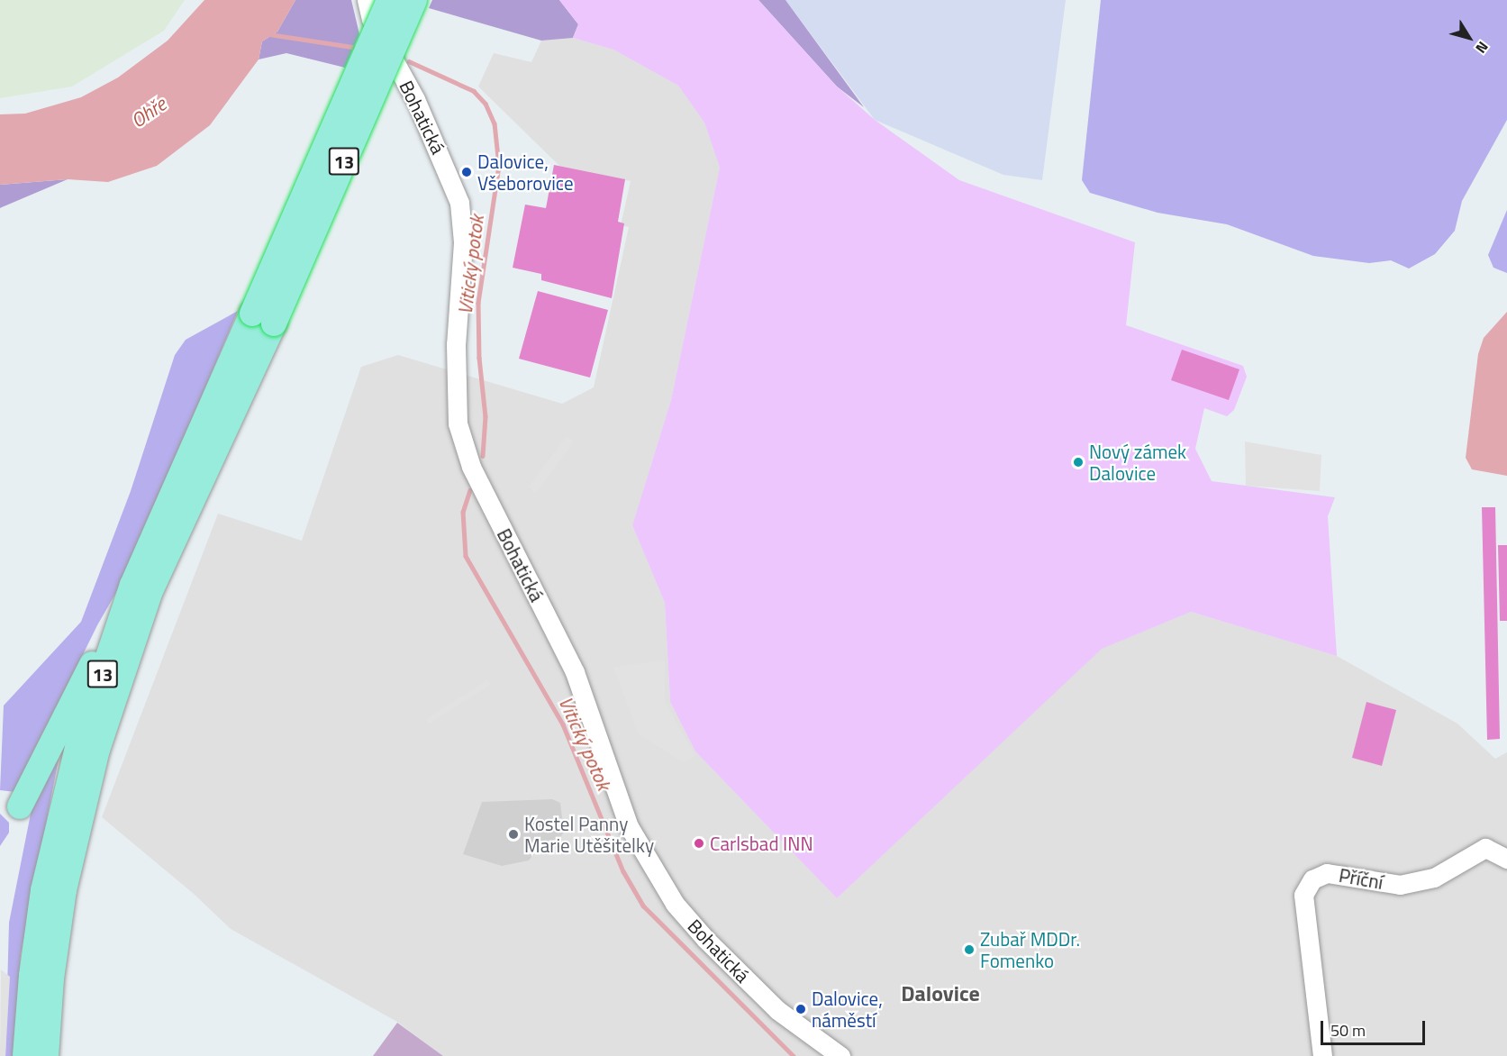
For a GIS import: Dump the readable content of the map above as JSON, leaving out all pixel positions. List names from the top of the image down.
{
  "streets": {
    "highway": ["13"],
    "street": ["Bohatická", "Příční"]
  },
  "districts": ["Dalovice"],
  "water": ["Ohře", "Vitický potok"],
  "places": [
    "Dalovice, Všeborovice",
    "Nový zámek Dalovice",
    "Kostel Panny Marie Utěšitelky",
    "Carlsbad INN",
    "Zubař MDDr. Fomenko",
    "Dalovice, náměstí"
  ],
  "scale_bar": "50 m",
  "north": "bottom right"
}
